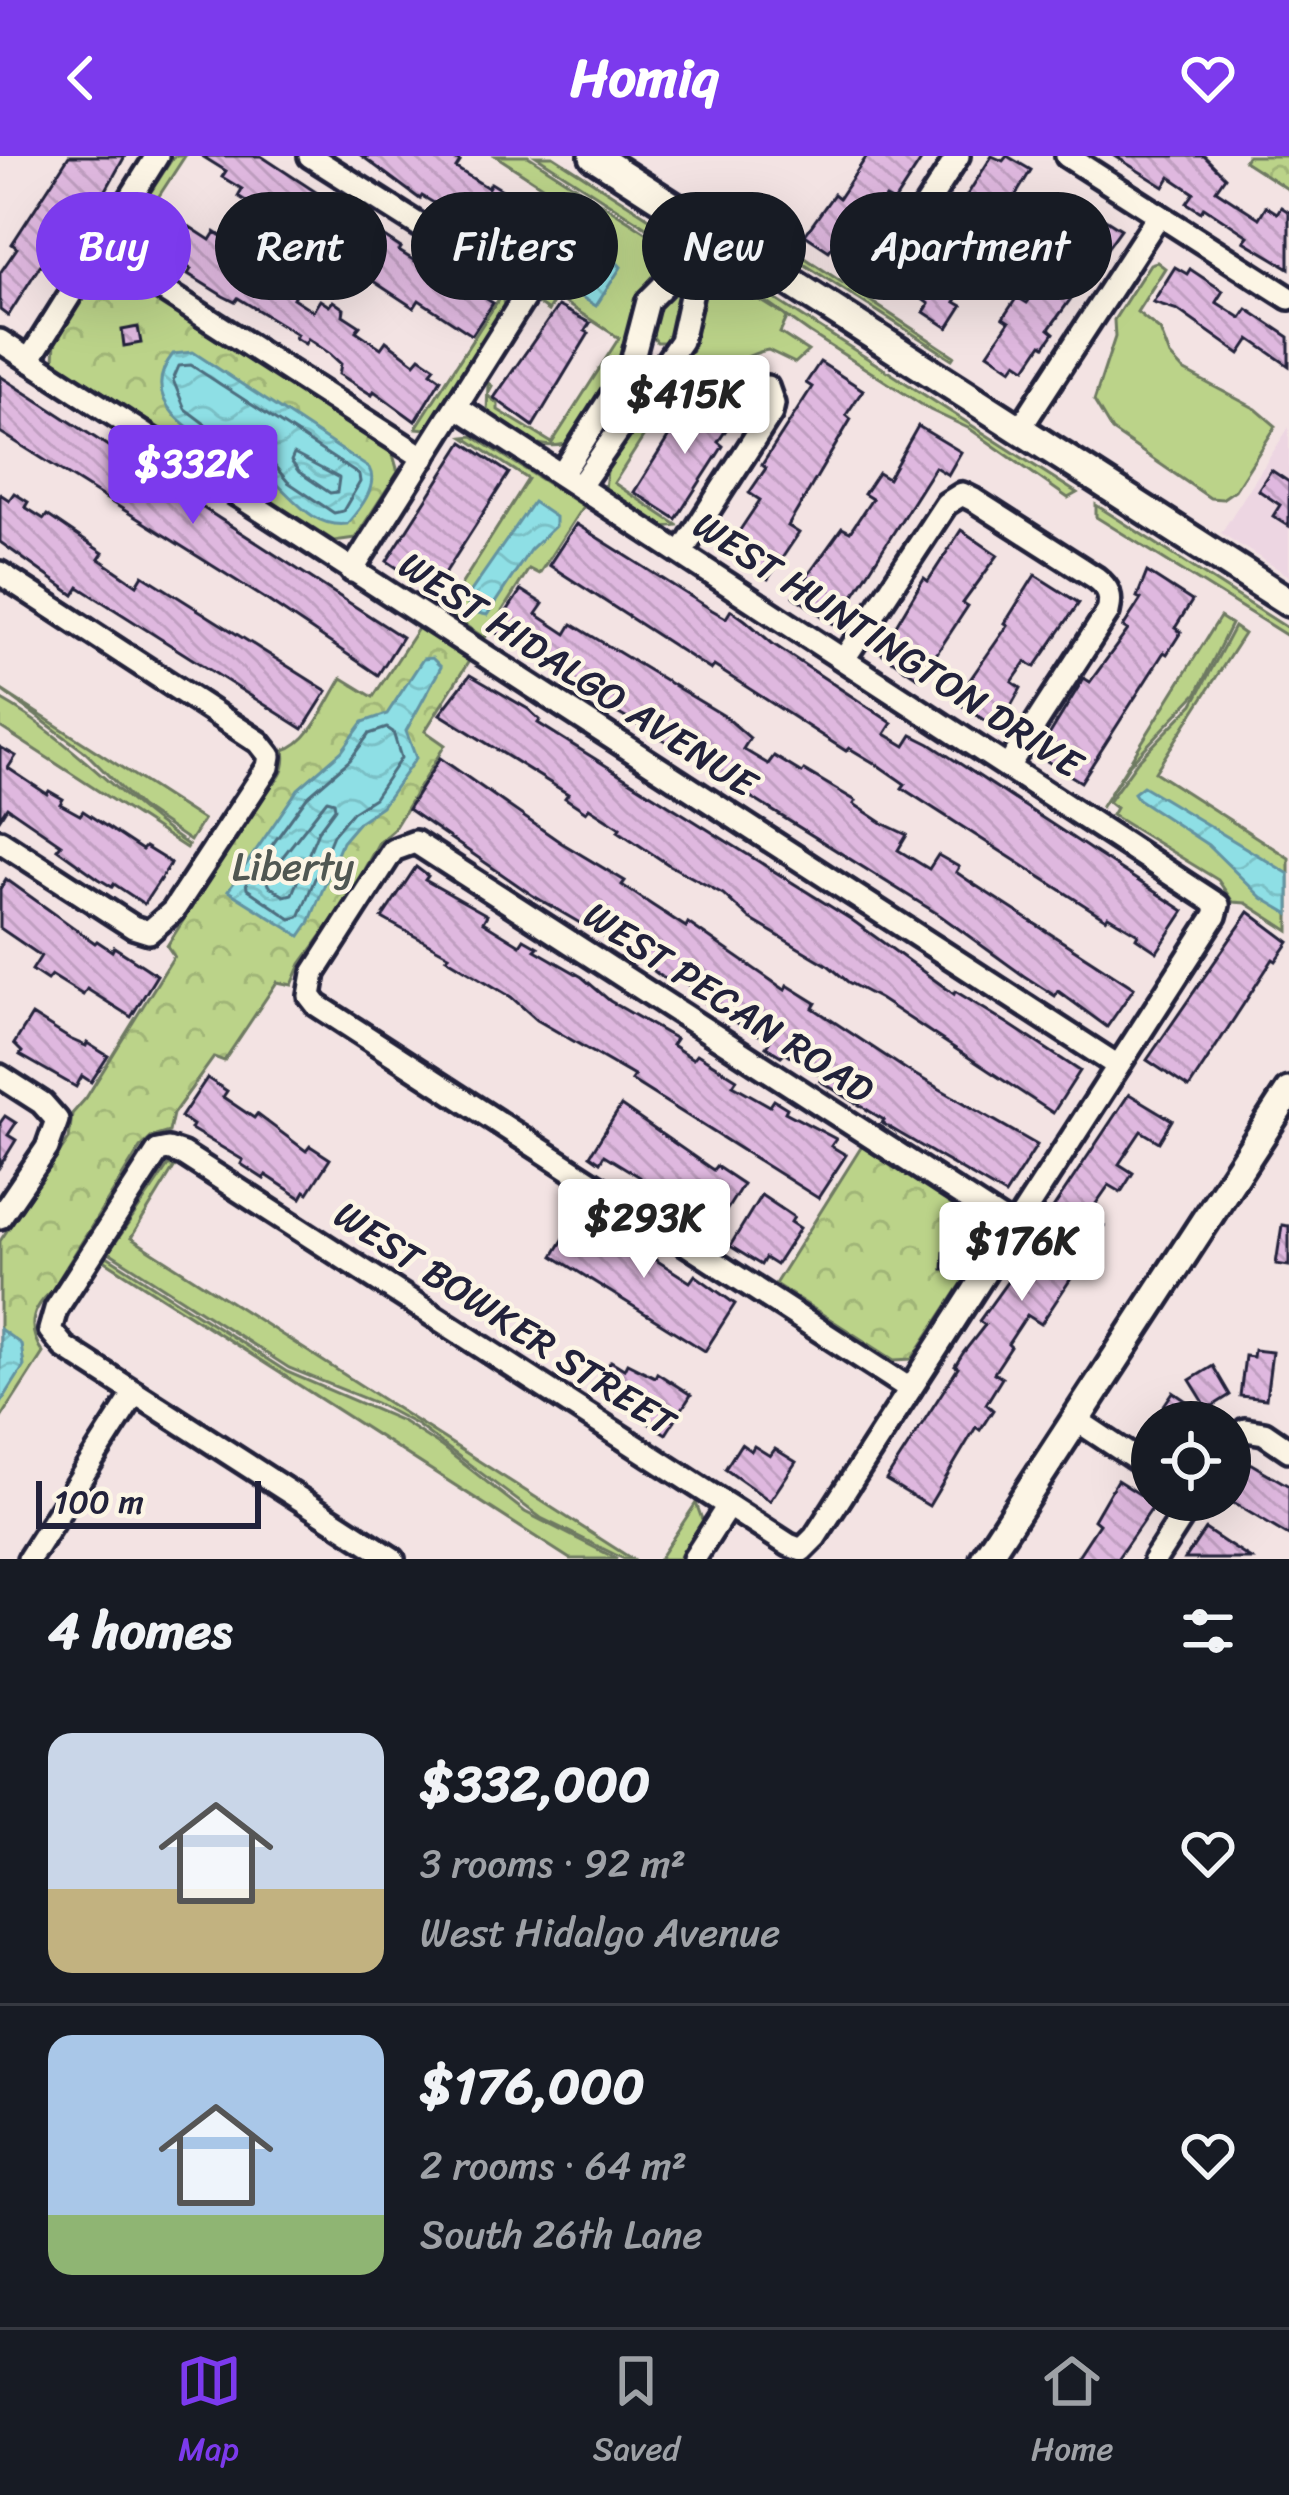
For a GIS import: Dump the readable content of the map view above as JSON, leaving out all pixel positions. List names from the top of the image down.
{
  "streets": {
    "street": [
      "WEST HUNTINGTON DRIVE",
      "WEST HIDALGO AVENUE",
      "WEST PECAN ROAD",
      "WEST BOWKER STREET"
    ]
  },
  "crossings": [
    ["WEST HUNTINGTON DRIVE", "WEST HIDALGO AVENUE"],
    ["WEST PECAN ROAD", "WEST BOWKER STREET"]
  ],
  "parks": ["Liberty"],
  "scale_bar": "100 m",
  "page": {
    "header": "Homiq",
    "chip": [
      "Buy",
      "Rent",
      "Filters",
      "New",
      "Apartment"
    ],
    "price": [
      "$415K",
      "$332K",
      "$293K",
      "$176K"
    ],
    "scale": "100 m",
    "heading": "4 homes",
    "list": [
      {
        "name": "$332,000",
        "note": "3 rooms · 92 m² · West Hidalgo Avenue"
      },
      {
        "name": "$176,000",
        "note": "2 rooms · 64 m² · South 26th Lane"
      }
    ],
    "tabs": ["Map", "Saved", "Home"]
  }
}
